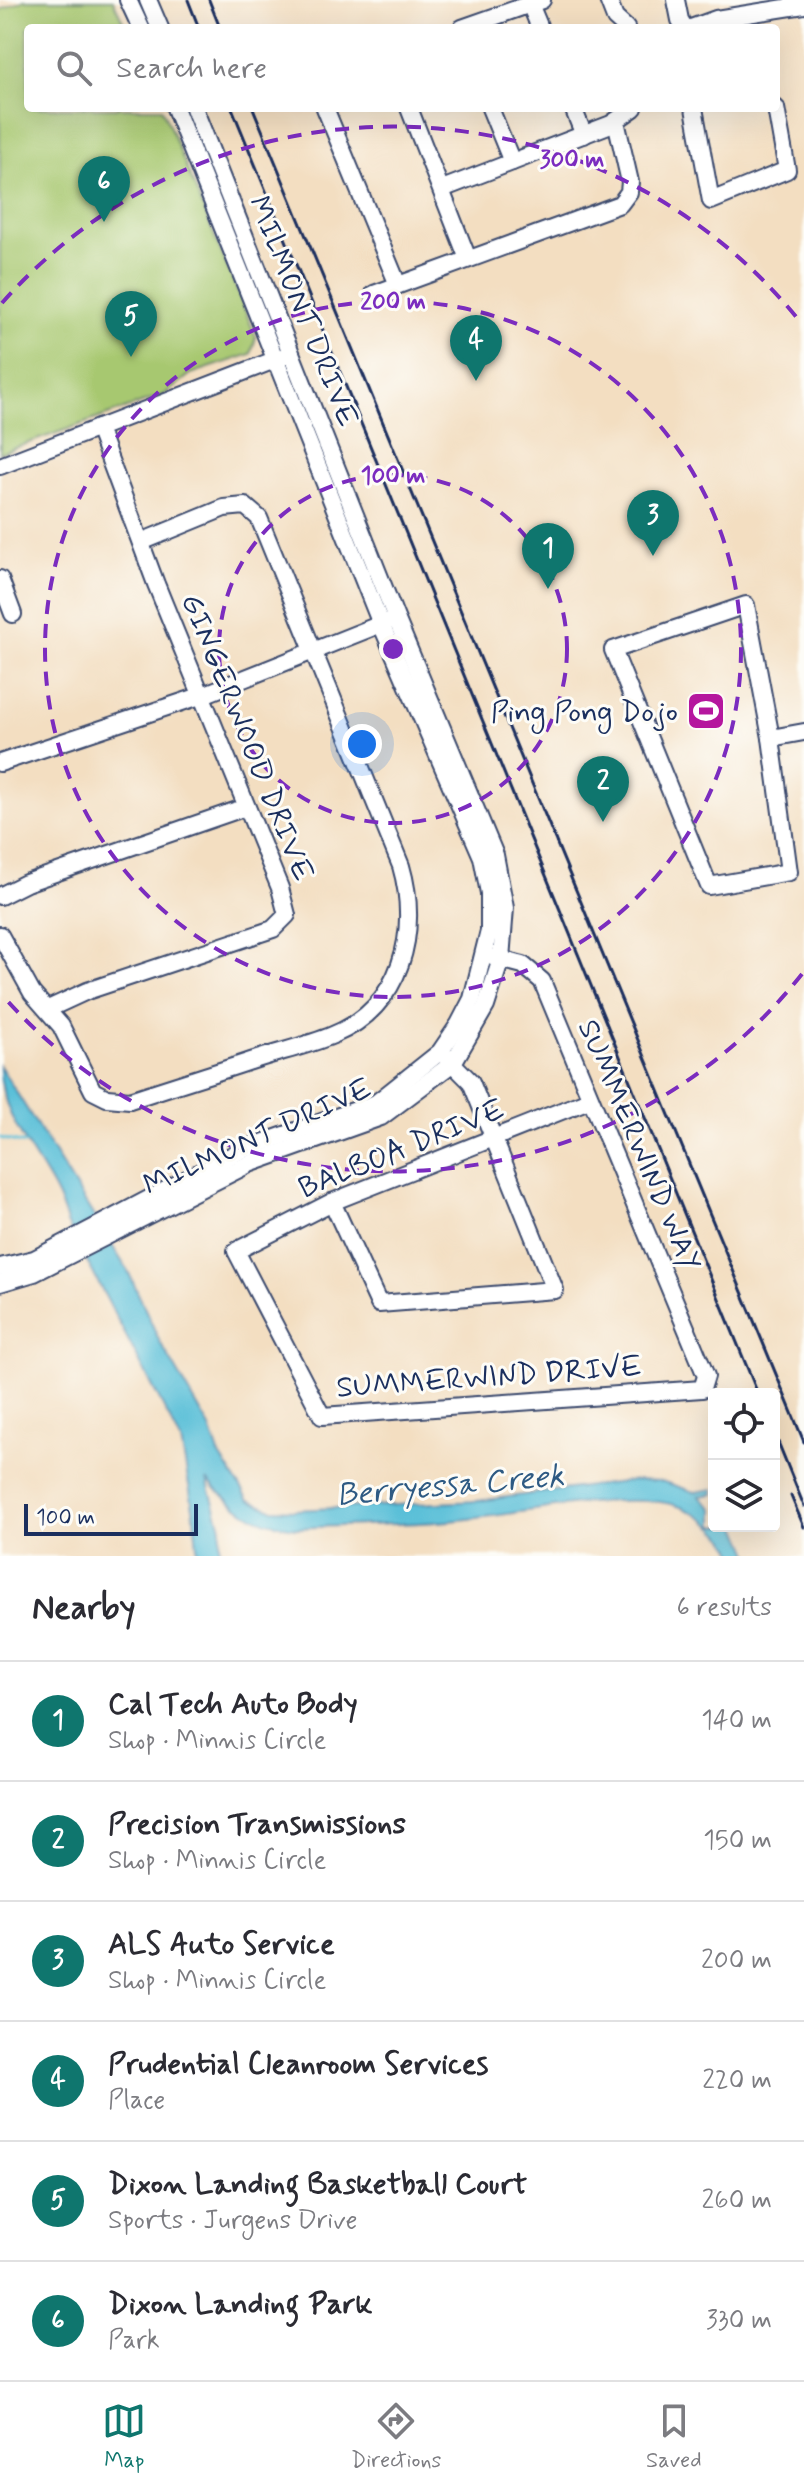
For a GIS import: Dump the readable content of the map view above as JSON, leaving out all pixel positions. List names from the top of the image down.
{
  "streets": {
    "street": [
      "MILMONT DRIVE",
      "GINGERWOOD DRIVE",
      "SUMMERWIND WAY",
      "BALBOA DRIVE",
      "SUMMERWIND DRIVE"
    ]
  },
  "crossings": [
    ["MILMONT DRIVE", "SUMMERWIND WAY"],
    ["SUMMERWIND WAY", "BALBOA DRIVE"],
    ["SUMMERWIND WAY", "SUMMERWIND DRIVE"],
    ["BALBOA DRIVE", "SUMMERWIND DRIVE"]
  ],
  "water": ["Berryessa Creek"],
  "places": {
    "sports": ["Ping Pong Dojo"]
  },
  "scale_bar": "100 m",
  "page": {
    "search": "Search here",
    "pins": [
      "6",
      "5",
      "4",
      "3",
      "1",
      "2"
    ],
    "scale": "100 m",
    "heading": ["Nearby", "6 results"],
    "list": [
      {
        "mark": "1",
        "name": "Cal Tech Auto Body",
        "note": "Shop · Minnis Circle",
        "value": "140 m"
      },
      {
        "mark": "2",
        "name": "Precision Transmissions",
        "note": "Shop · Minnis Circle",
        "value": "150 m"
      },
      {
        "mark": "3",
        "name": "ALS Auto Service",
        "note": "Shop · Minnis Circle",
        "value": "200 m"
      },
      {
        "mark": "4",
        "name": "Prudential Cleanroom Services",
        "note": "Place",
        "value": "220 m"
      },
      {
        "mark": "5",
        "name": "Dixon Landing Basketball Court",
        "note": "Sports · Jurgens Drive",
        "value": "260 m"
      },
      {
        "mark": "6",
        "name": "Dixon Landing Park",
        "note": "Park",
        "value": "330 m"
      }
    ],
    "nav": ["Map", "Directions", "Saved"]
  },
  "rings": ["300 m", "200 m", "100 m"]
}
